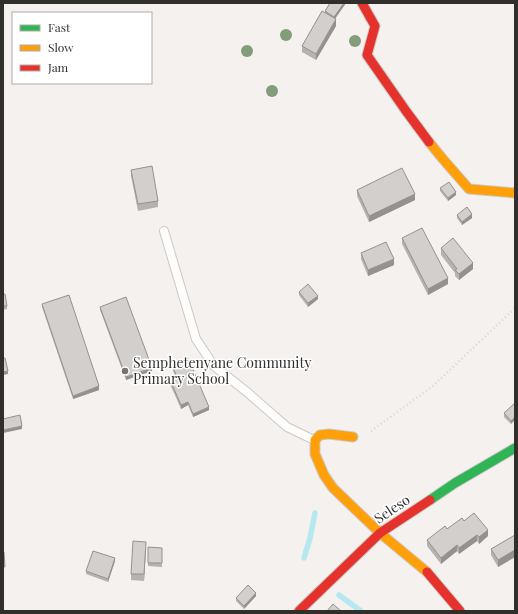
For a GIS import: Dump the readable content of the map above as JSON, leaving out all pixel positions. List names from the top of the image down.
{
  "streets": {
    "street": ["Seleso"]
  },
  "places": ["Semphetenyane Community Primary School"],
  "legend": ["Fast", "Slow", "Jam"]
}
